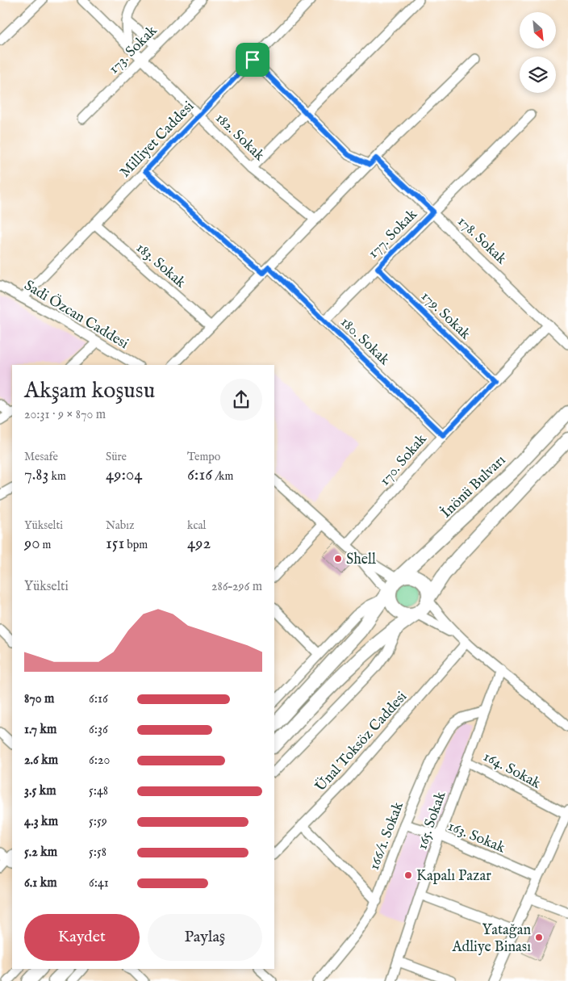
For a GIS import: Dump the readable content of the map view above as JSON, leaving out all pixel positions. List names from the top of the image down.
{
  "streets": {
    "highway": ["İnönü Bulvarı"],
    "street": [
      "173. Sokak",
      "182. Sokak",
      "Milliyet Caddesi",
      "177. Sokak",
      "178. Sokak",
      "183. Sokak",
      "Sadi Özcan Caddesi",
      "179. Sokak",
      "180. Sokak",
      "170. Sokak",
      "Ünal Toksöz Caddesi",
      "164. Sokak",
      "165. Sokak",
      "166/1. Sokak",
      "163. Sokak"
    ]
  },
  "crossings": [
    ["173. Sokak", "182. Sokak"],
    ["182. Sokak", "Milliyet Caddesi"],
    ["Milliyet Caddesi", "178. Sokak"],
    ["Milliyet Caddesi", "183. Sokak"],
    ["Milliyet Caddesi", "Sadi Özcan Caddesi"],
    ["177. Sokak", "178. Sokak"],
    ["177. Sokak", "179. Sokak"],
    ["177. Sokak", "180. Sokak"],
    ["178. Sokak", "170. Sokak"],
    ["179. Sokak", "170. Sokak"],
    ["180. Sokak", "170. Sokak"],
    ["164. Sokak", "165. Sokak"],
    ["165. Sokak", "166/1. Sokak"],
    ["165. Sokak", "163. Sokak"],
    ["166/1. Sokak", "163. Sokak"]
  ],
  "places": ["Shell", "Kapalı Pazar", "Yatağan Adliye Binası"],
  "north": "bottom right",
  "page": {
    "heading": ["Akşam koşusu", "20:31 · 9 × 870 m"],
    "stats": [
      ["Mesafe", "7.83 km"],
      ["Süre", "49:04"],
      ["Tempo", "6:16 /km"],
      ["Yükselti", "90 m"],
      ["Nabız", "151 bpm"],
      ["kcal", "492"]
    ],
    "chart": ["Yükselti", "286–296 m"],
    "list": [
      {
        "name": "870 m",
        "note": "6:16"
      },
      {
        "name": "1.7 km",
        "note": "6:36"
      },
      {
        "name": "2.6 km",
        "note": "6:20"
      },
      {
        "name": "3.5 km",
        "note": "5:48"
      },
      {
        "name": "4.3 km",
        "note": "5:59"
      },
      {
        "name": "5.2 km",
        "note": "5:58"
      },
      {
        "name": "6.1 km",
        "note": "6:41"
      }
    ],
    "buttons": ["Kaydet", "Paylaş"]
  }
}
